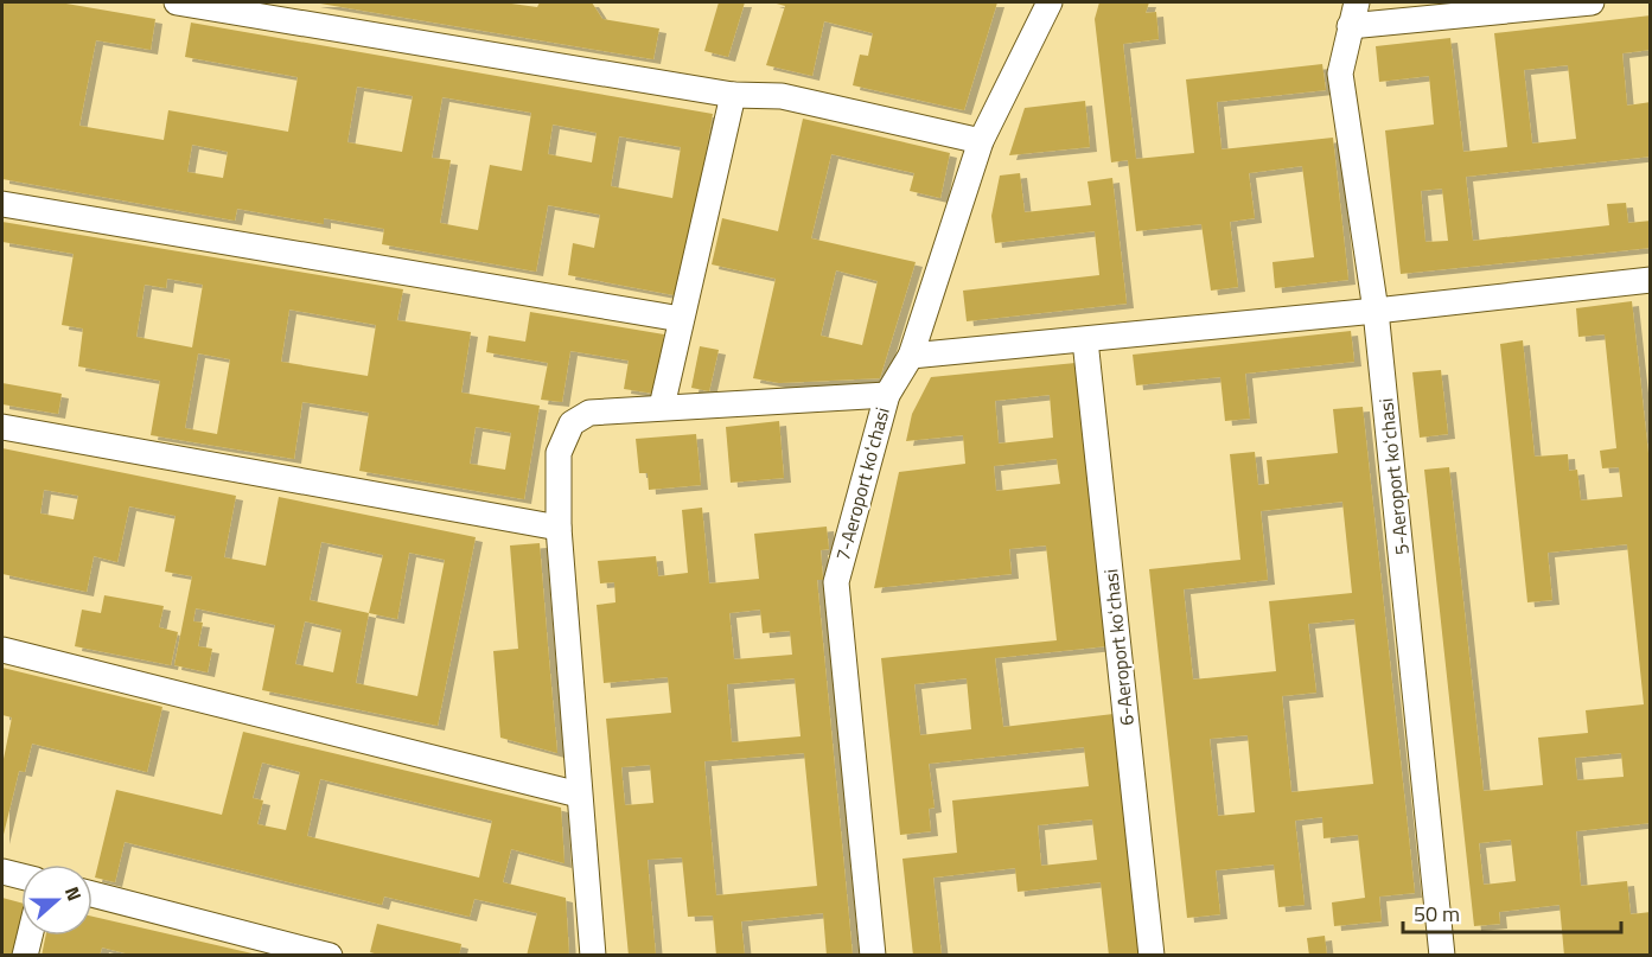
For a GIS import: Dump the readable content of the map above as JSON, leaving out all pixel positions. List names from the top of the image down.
{
  "streets": {
    "street": ["5-Aeroport koʻchasi", "7-Aeroport koʻchasi", "6-Aeroport koʻchasi"]
  },
  "scale_bar": "50 m",
  "north": "right"
}
